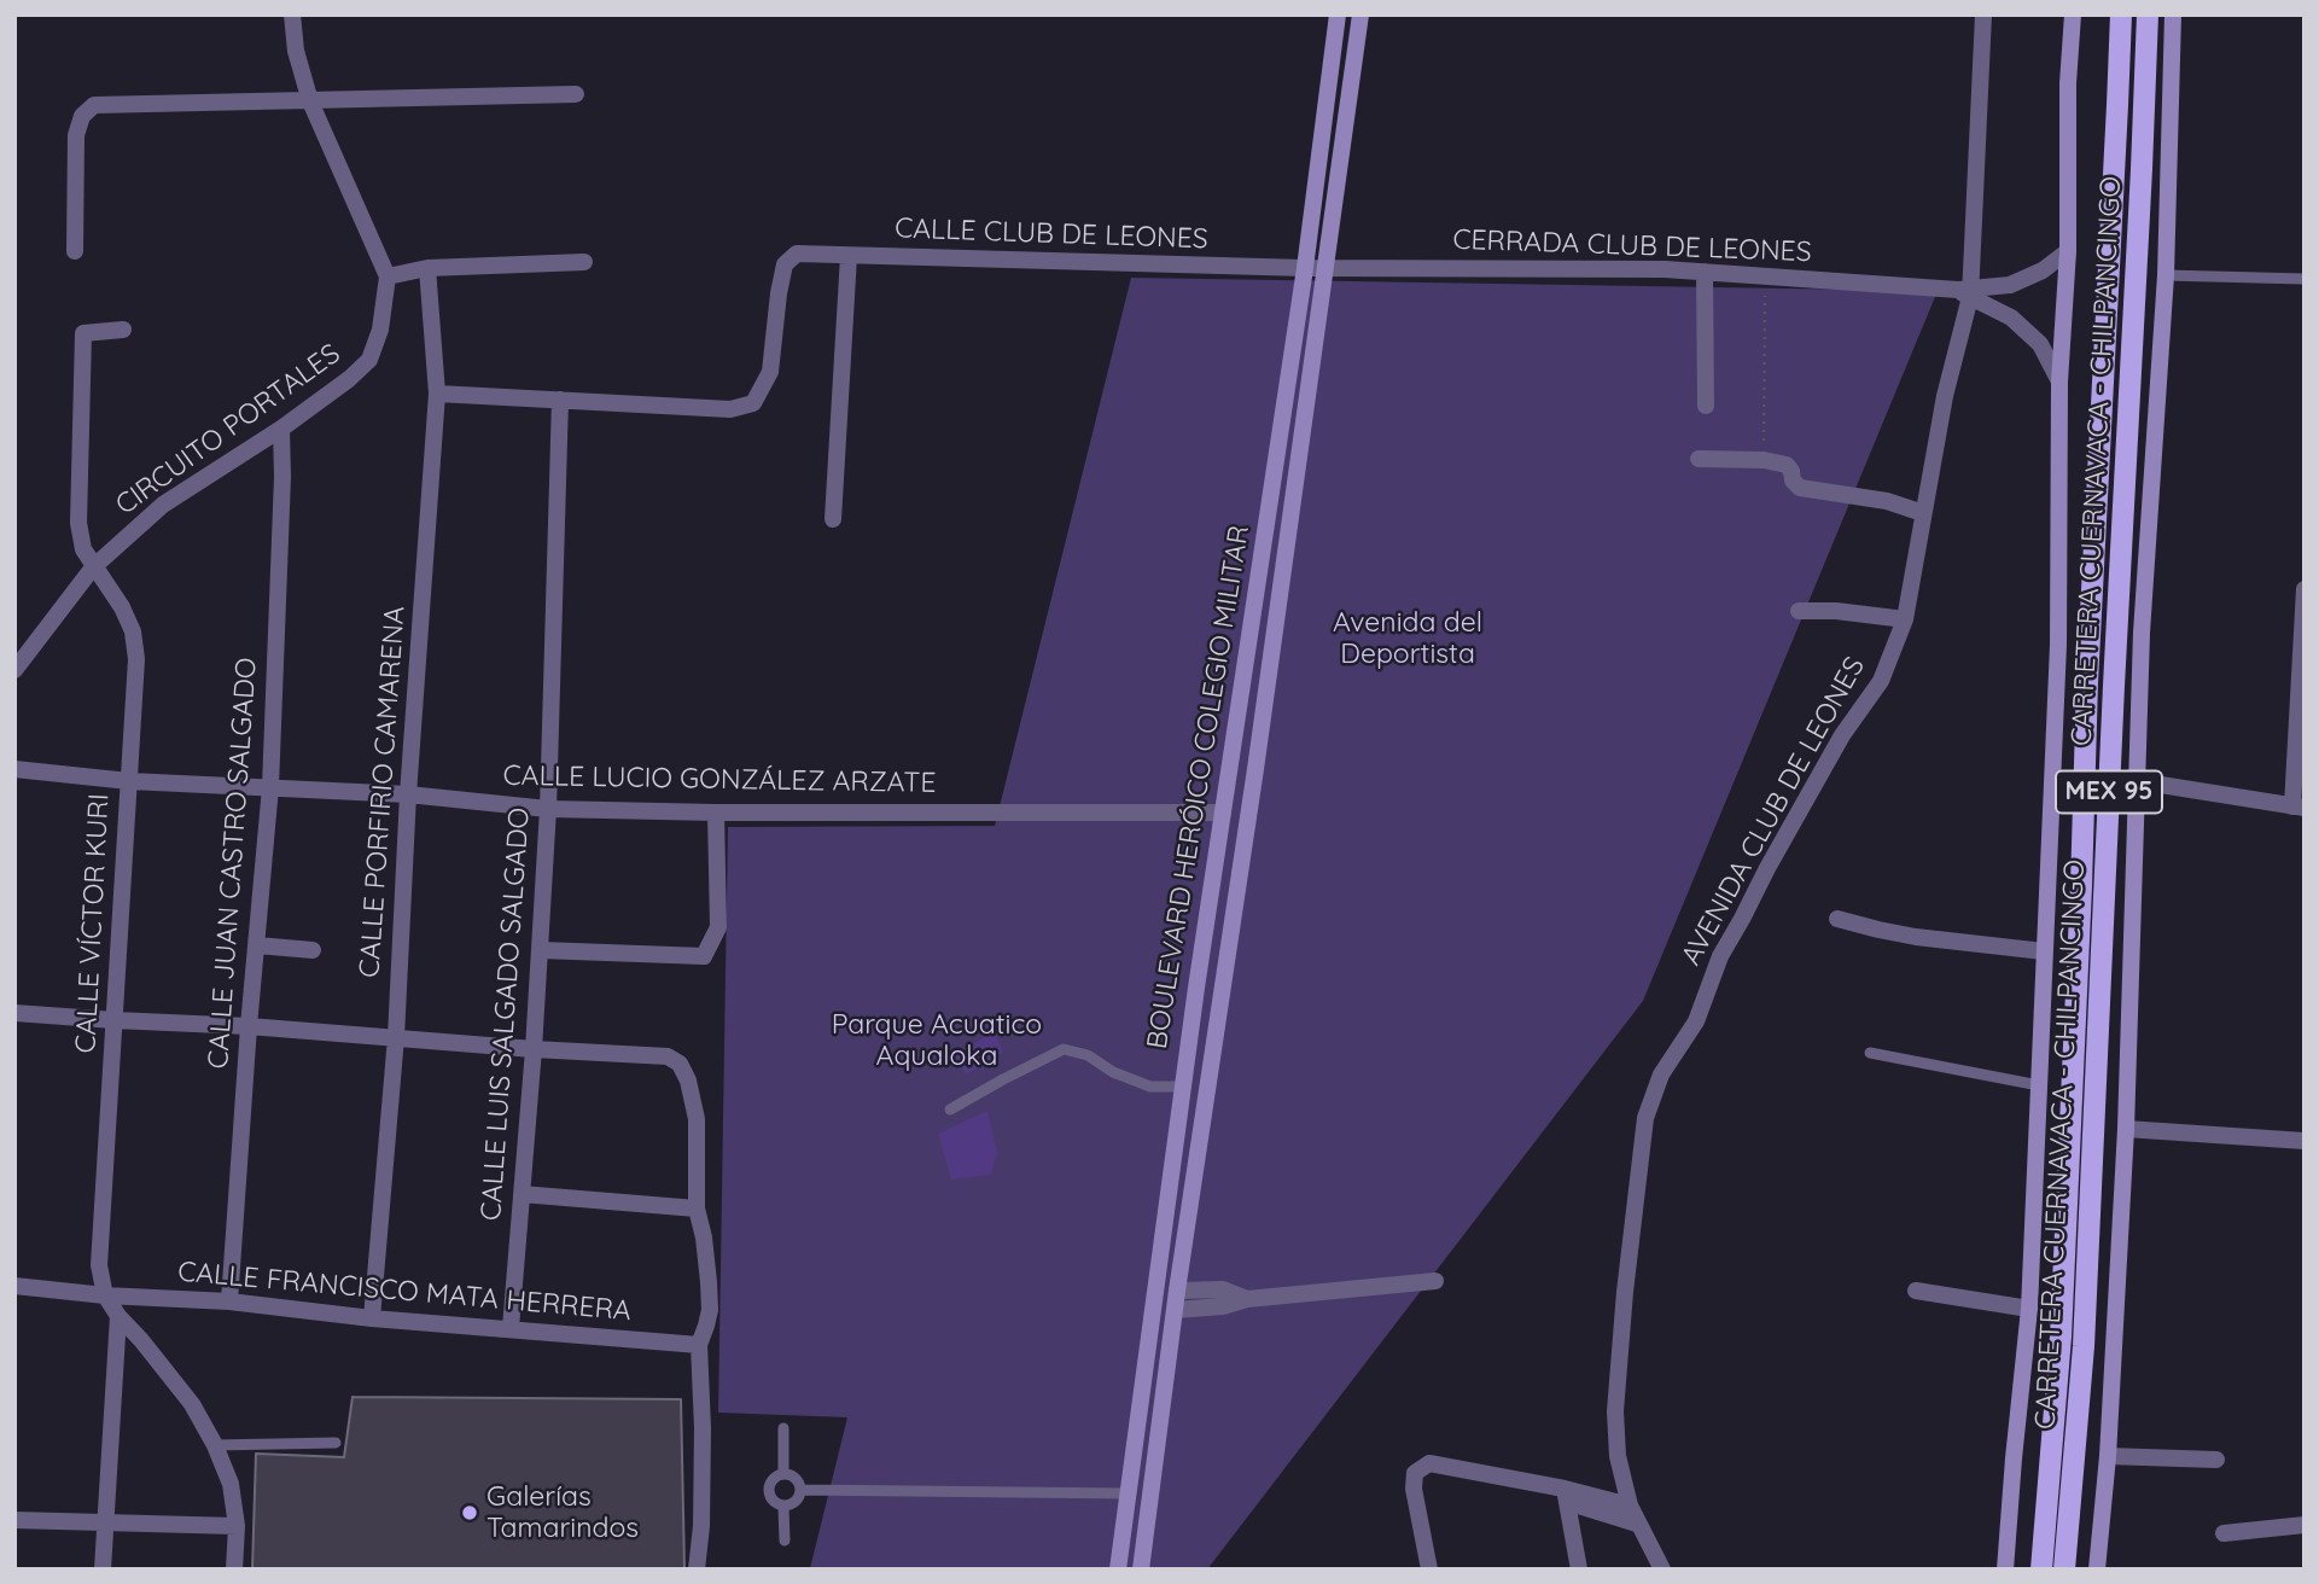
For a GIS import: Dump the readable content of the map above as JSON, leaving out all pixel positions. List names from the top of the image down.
{
  "streets": {
    "main road": ["CARRETERA CUERNAVACA - CHILPANCINGO", "BOULEVARD HERÓICO COLEGIO MILITAR", "MEX 95"],
    "street": [
      "CALLE CLUB DE LEONES",
      "CERRADA CLUB DE LEONES",
      "CIRCUITO PORTALES",
      "CALLE LUCIO GONZÁLEZ ARZATE",
      "CALLE PORFIRIO CAMARENA",
      "AVENIDA CLUB DE LEONES",
      "CALLE JUAN CASTRO SALGADO",
      "CALLE VÍCTOR KURI",
      "CALLE LUIS SALGADO SALGADO",
      "CALLE FRANCISCO MATA HERRERA"
    ]
  },
  "crossings": [
    ["CALLE CLUB DE LEONES", "CERRADA CLUB DE LEONES"],
    ["CALLE CLUB DE LEONES", "BOULEVARD HERÓICO COLEGIO MILITAR"],
    ["CALLE CLUB DE LEONES", "CALLE LUIS SALGADO SALGADO"],
    ["CERRADA CLUB DE LEONES", "BOULEVARD HERÓICO COLEGIO MILITAR"],
    ["CERRADA CLUB DE LEONES", "AVENIDA CLUB DE LEONES"],
    ["CIRCUITO PORTALES", "CALLE JUAN CASTRO SALGADO"],
    ["CIRCUITO PORTALES", "CALLE VÍCTOR KURI"],
    ["CALLE LUCIO GONZÁLEZ ARZATE", "BOULEVARD HERÓICO COLEGIO MILITAR"],
    ["CALLE LUCIO GONZÁLEZ ARZATE", "CALLE PORFIRIO CAMARENA"],
    ["CALLE LUCIO GONZÁLEZ ARZATE", "CALLE JUAN CASTRO SALGADO"],
    ["CALLE LUCIO GONZÁLEZ ARZATE", "CALLE VÍCTOR KURI"],
    ["CALLE LUCIO GONZÁLEZ ARZATE", "CALLE LUIS SALGADO SALGADO"],
    ["CALLE PORFIRIO CAMARENA", "CALLE FRANCISCO MATA HERRERA"],
    ["CALLE JUAN CASTRO SALGADO", "CALLE FRANCISCO MATA HERRERA"],
    ["CALLE VÍCTOR KURI", "CALLE FRANCISCO MATA HERRERA"],
    ["CALLE LUIS SALGADO SALGADO", "CALLE FRANCISCO MATA HERRERA"]
  ],
  "parks": ["Avenida del Deportista", "Parque Acuatico Aqualoka"],
  "places": ["Galerías Tamarindos"]
}
